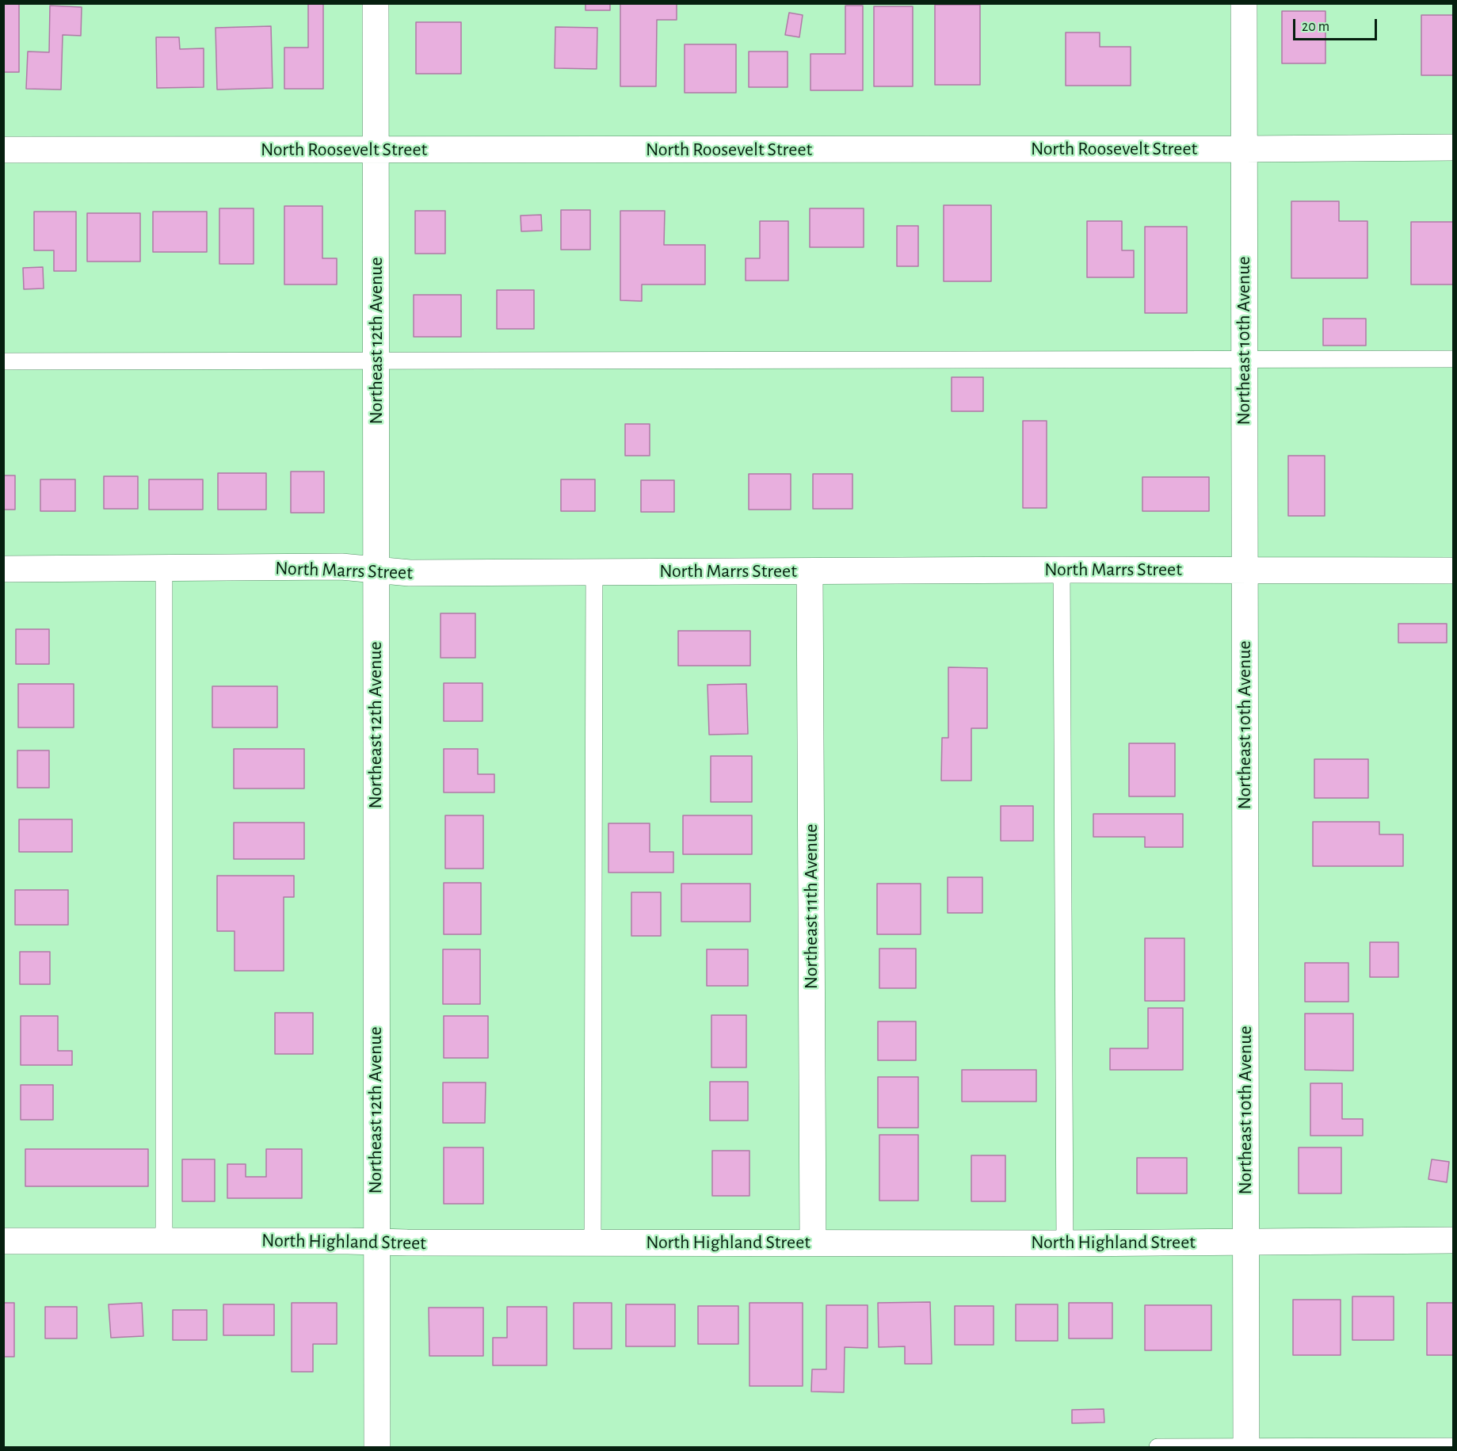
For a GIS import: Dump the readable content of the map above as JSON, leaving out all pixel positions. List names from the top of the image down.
{
  "streets": {
    "street": [
      "North Roosevelt Street",
      "Northeast 12th Avenue",
      "Northeast 10th Avenue",
      "North Marrs Street",
      "Northeast 11th Avenue",
      "North Highland Street"
    ]
  },
  "crossings": [
    ["North Roosevelt Street", "Northeast 12th Avenue"],
    ["North Roosevelt Street", "Northeast 10th Avenue"],
    ["Northeast 12th Avenue", "North Marrs Street"],
    ["Northeast 12th Avenue", "North Highland Street"],
    ["Northeast 10th Avenue", "North Marrs Street"],
    ["Northeast 10th Avenue", "North Highland Street"],
    ["North Marrs Street", "Northeast 11th Avenue"],
    ["Northeast 11th Avenue", "North Highland Street"]
  ],
  "scale_bar": "20 m"
}
